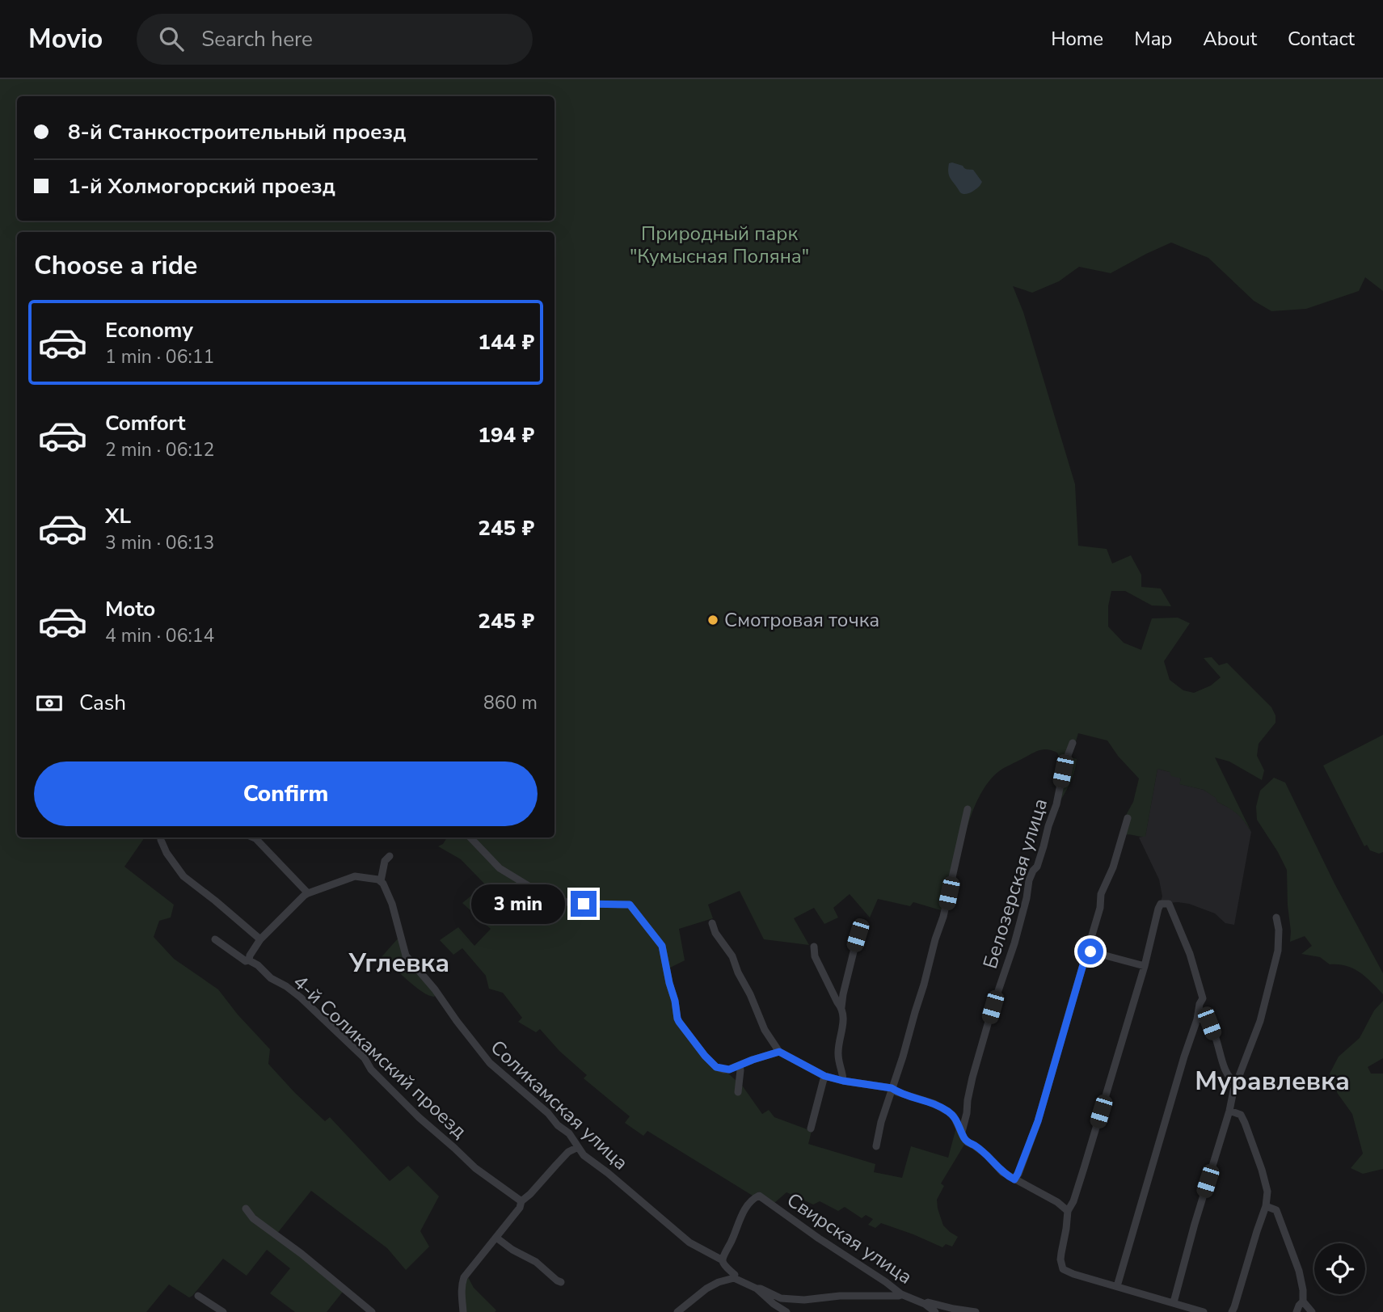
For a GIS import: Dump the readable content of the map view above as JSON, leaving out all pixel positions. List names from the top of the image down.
{
  "streets": {
    "street": [
      "Белозерская улица",
      "4-й Соликамский проезд",
      "Соликамская улица",
      "Свирская улица"
    ]
  },
  "crossings": [
    ["Соликамская улица", "Свирская улица"]
  ],
  "districts": ["Углевка", "Муравлевка"],
  "parks": ["Природный парк \"Кумысная Поляна\""],
  "places": ["Смотровая точка"],
  "page": {
    "header": "Movio",
    "search": "Search here",
    "nav": [
      "Home",
      "Map",
      "About",
      "Contact"
    ],
    "banner": ["8-й Станкостроительный проезд", "1-й Холмогорский проезд"],
    "heading": "Choose a ride",
    "list": [
      {
        "name": "Economy",
        "note": "1 min · 06:11",
        "value": "144 ₽"
      },
      {
        "name": "Comfort",
        "note": "2 min · 06:12",
        "value": "194 ₽"
      },
      {
        "name": "XL",
        "note": "3 min · 06:13",
        "value": "245 ₽"
      },
      {
        "name": "Moto",
        "note": "4 min · 06:14",
        "value": "245 ₽"
      }
    ],
    "pay": ["Cash", "860 m"],
    "buttons": "Confirm",
    "bubble": "3 min"
  }
}
